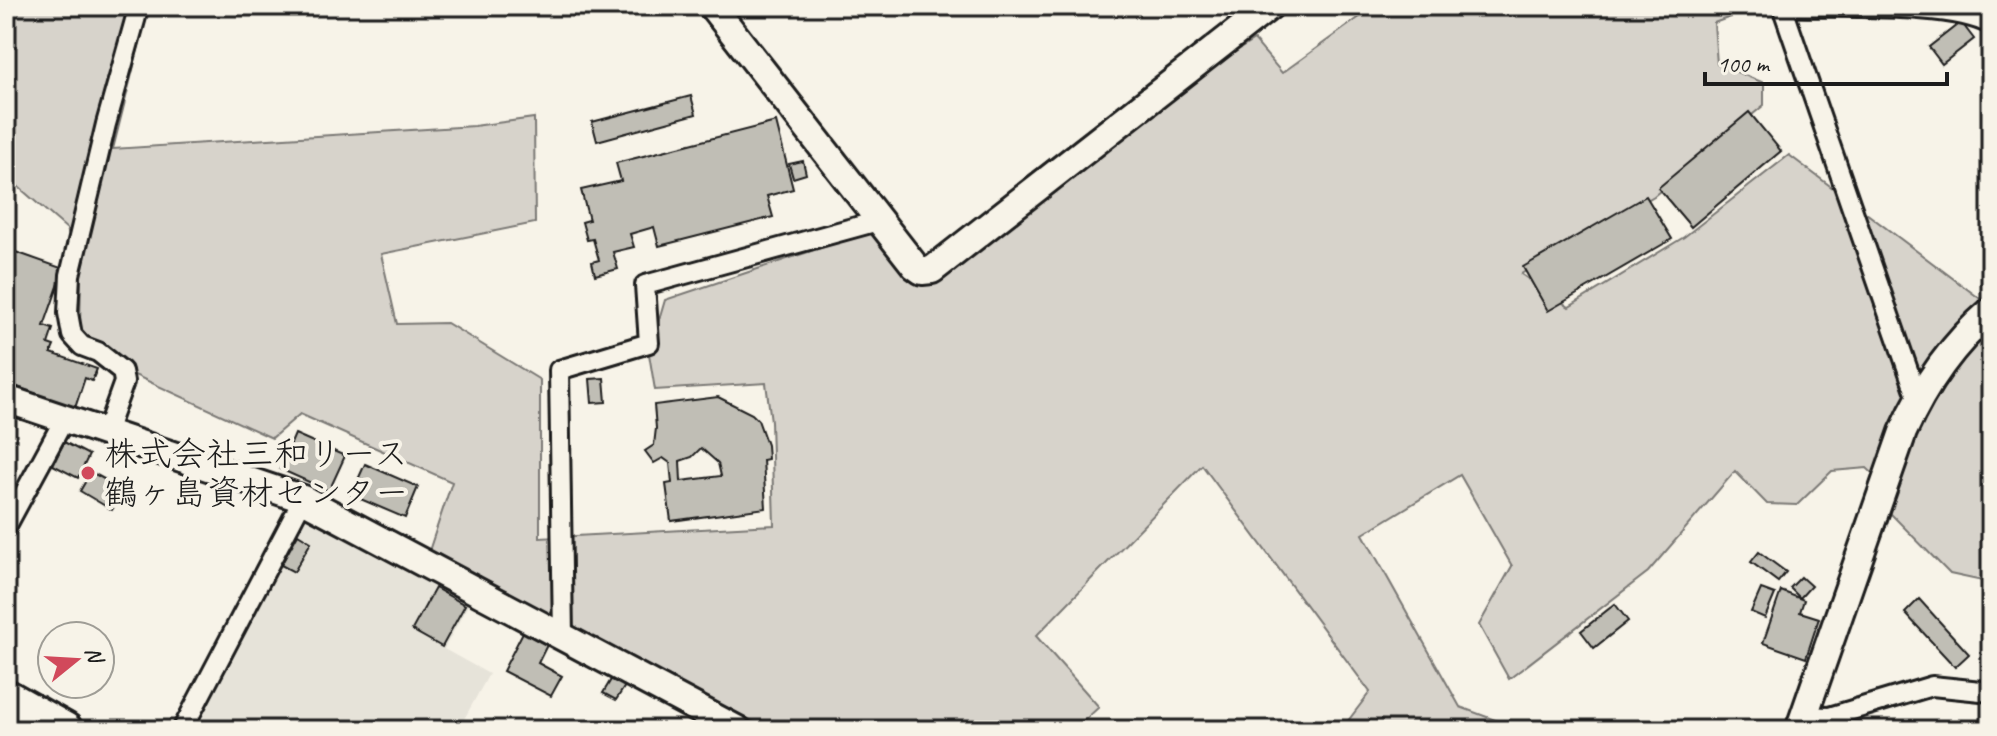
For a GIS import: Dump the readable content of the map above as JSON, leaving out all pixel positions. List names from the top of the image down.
{
  "places": ["株式会社三和リース 鶴ヶ島資材センター"],
  "scale_bar": "100 m",
  "north": "right"
}
